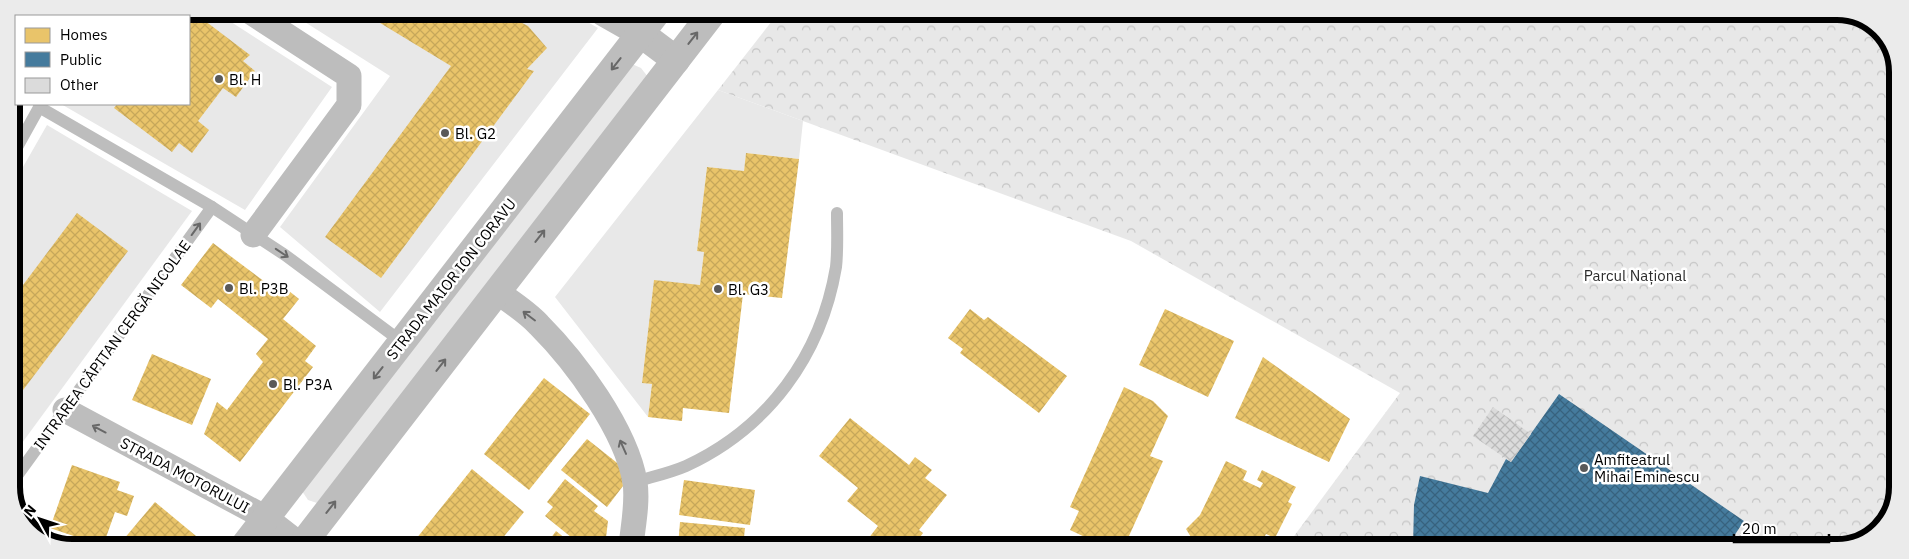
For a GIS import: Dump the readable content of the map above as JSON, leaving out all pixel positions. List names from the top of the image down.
{
  "streets": {
    "street": ["STRADA MAIOR ION CORAVU", "STRADA MOTORULUI"],
    "lane": ["INTRAREA CĂPITAN CERGĂ NICOLAE"]
  },
  "crossings": [
    ["STRADA MAIOR ION CORAVU", "STRADA MOTORULUI"],
    ["INTRAREA CĂPITAN CERGĂ NICOLAE", "STRADA MOTORULUI"]
  ],
  "one_way": ["INTRAREA CĂPITAN CERGĂ NICOLAE", "STRADA MOTORULUI"],
  "parks": ["Parcul Național"],
  "places": [
    "Bl. H",
    "Bl. G2",
    "Bl. P3B",
    "Bl. G3",
    "Bl. P3A",
    "Amfiteatrul Mihai Eminescu"
  ],
  "legend": ["Homes", "Public", "Other"],
  "scale_bar": "20 m",
  "north": "top left"
}
